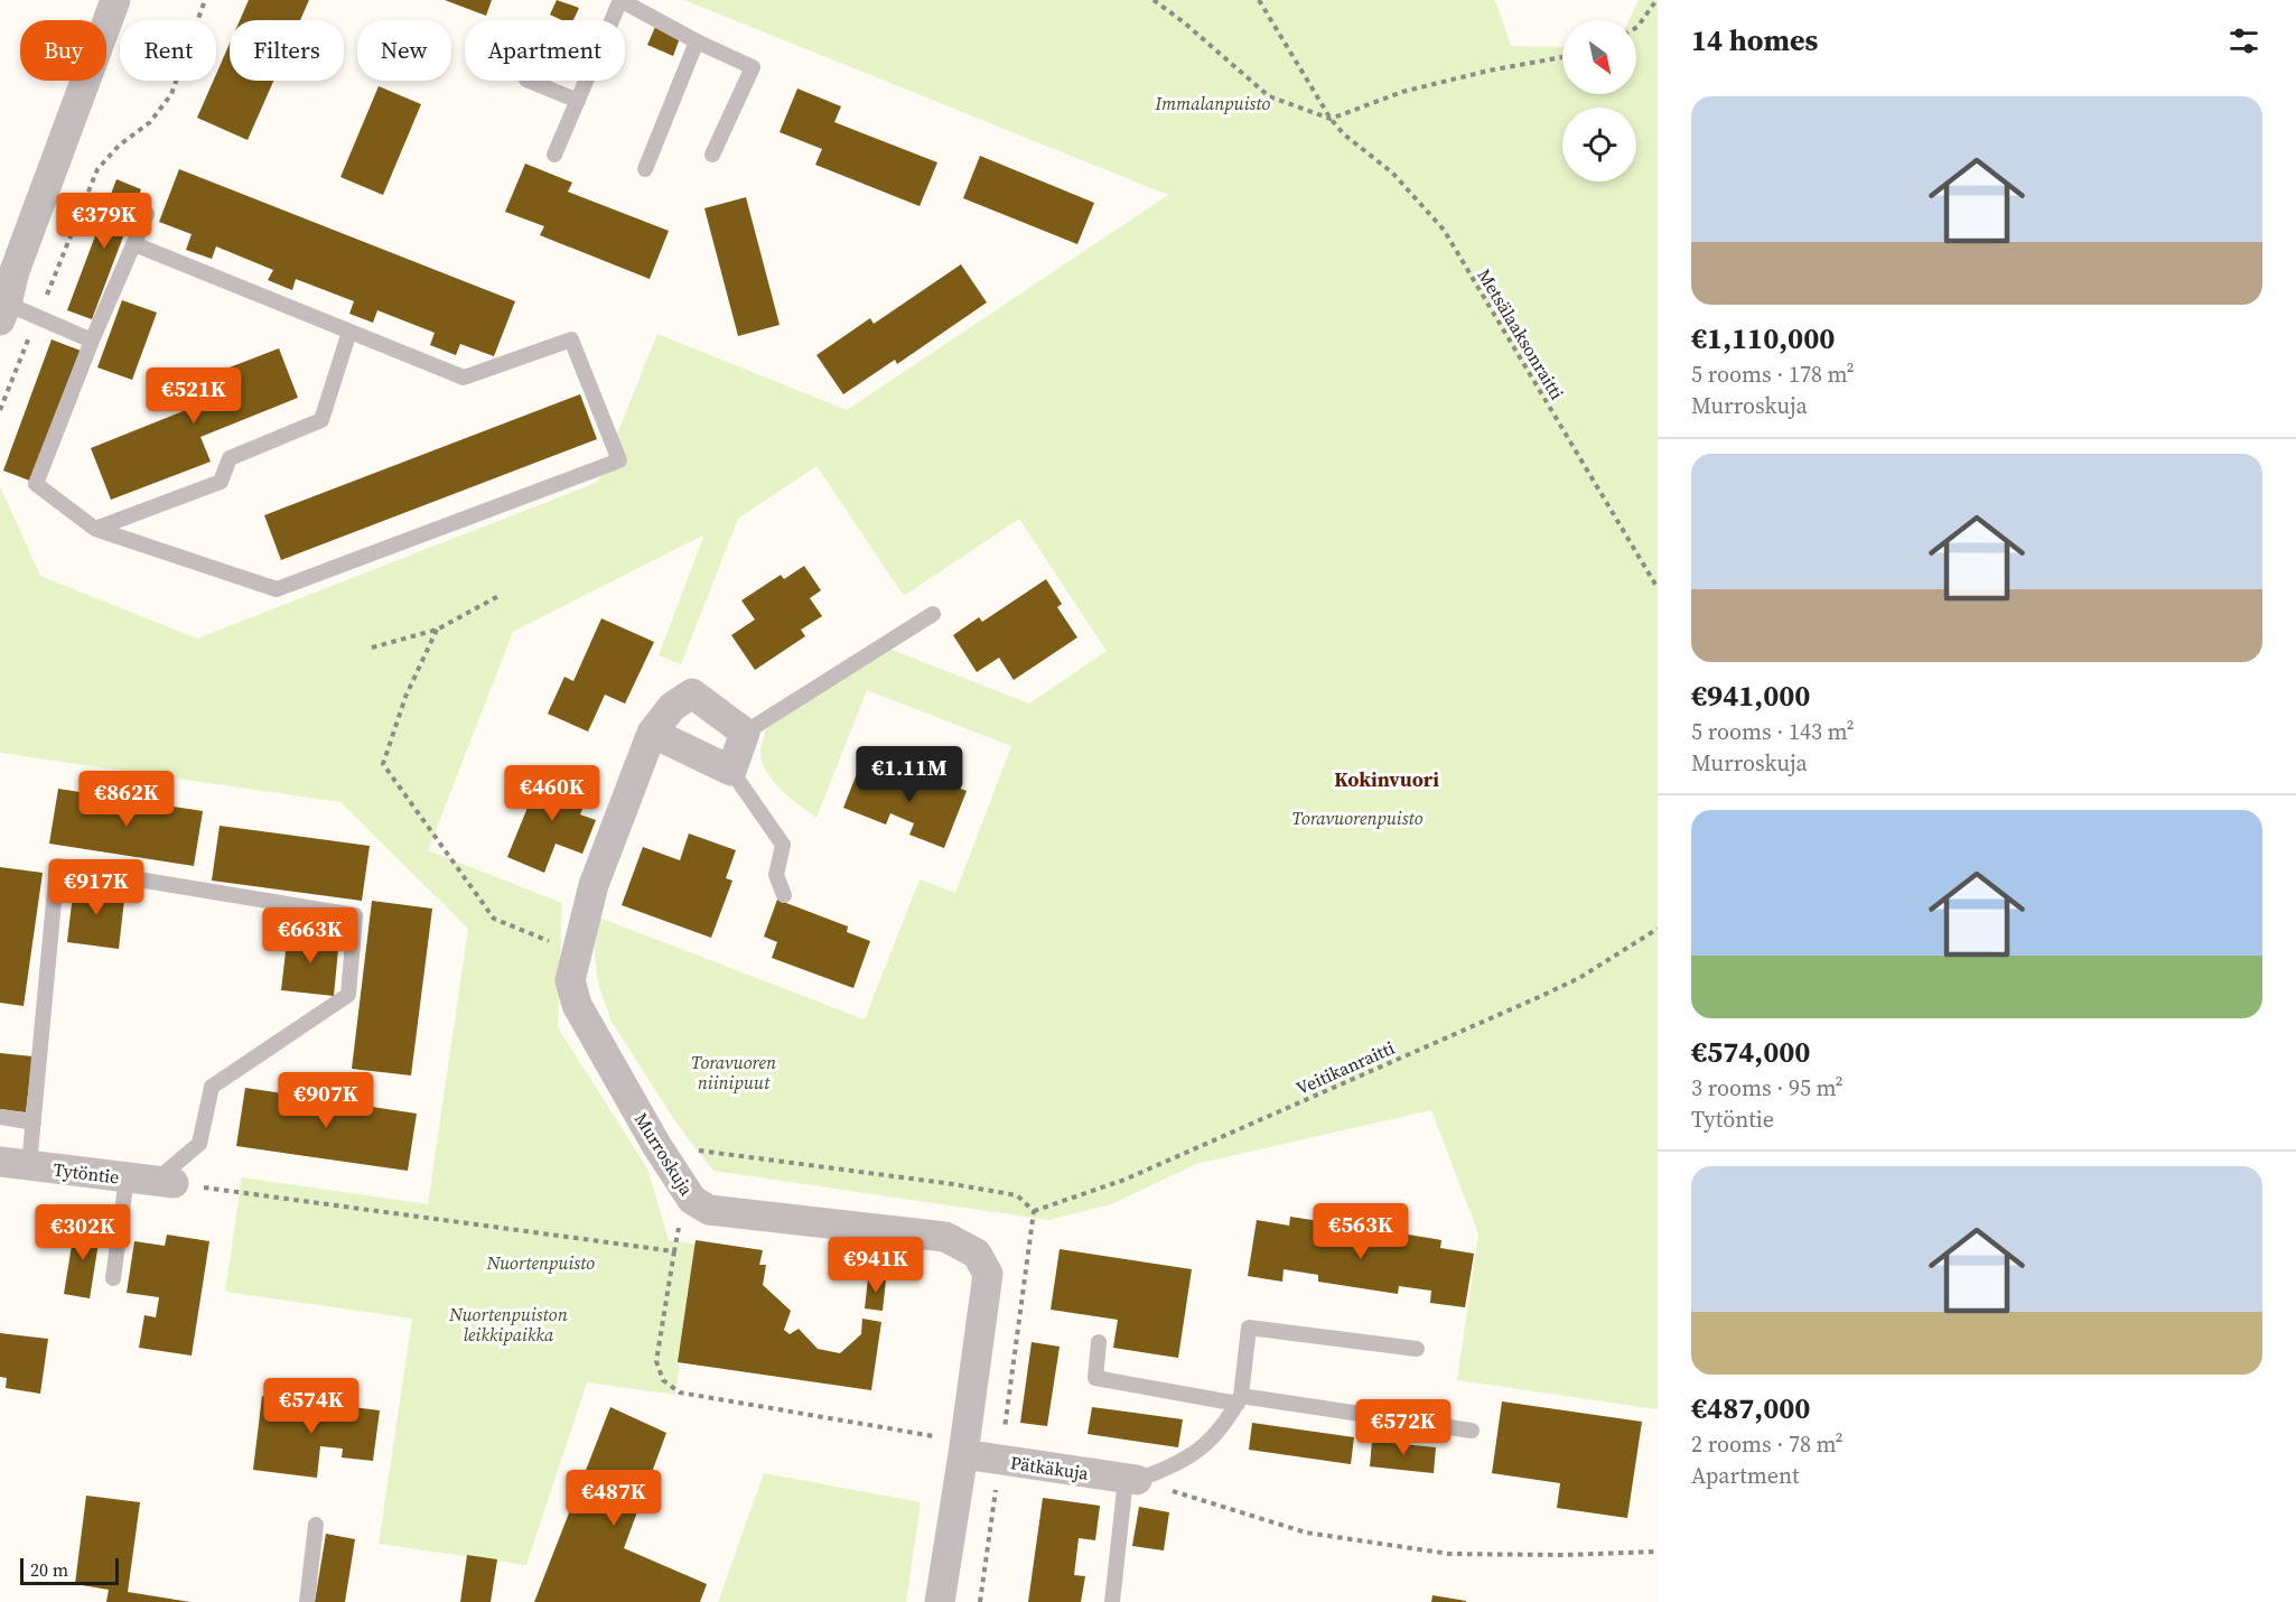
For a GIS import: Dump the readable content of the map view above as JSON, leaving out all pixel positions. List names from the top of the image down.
{
  "streets": {
    "street": ["Murroskuja", "Tytöntie", "Pätkäkuja"],
    "path": ["Metsälaaksonraitti", "Veitikanraitti"]
  },
  "crossings": [
    ["Murroskuja", "Pätkäkuja"]
  ],
  "districts": ["Kokinvuori"],
  "parks": [
    "Immalanpuisto",
    "Toravuorenpuisto",
    "Toravuoren niinipuut",
    "Nuortenpuisto",
    "Nuortenpuiston leikkipaikka"
  ],
  "scale_bar": "20 m",
  "north": "bottom right",
  "page": {
    "heading": "14 homes",
    "chip": [
      "Buy",
      "Rent",
      "Filters",
      "New",
      "Apartment"
    ],
    "list": [
      {
        "name": "€1,110,000",
        "note": "5 rooms · 178 m² · Murroskuja"
      },
      {
        "name": "€941,000",
        "note": "5 rooms · 143 m² · Murroskuja"
      },
      {
        "name": "€574,000",
        "note": "3 rooms · 95 m² · Tytöntie"
      },
      {
        "name": "€487,000",
        "note": "2 rooms · 78 m² · Apartment"
      }
    ],
    "price": [
      "€379K",
      "€521K",
      "€1.11M",
      "€460K",
      "€862K",
      "€917K",
      "€663K",
      "€907K",
      "€563K",
      "€302K",
      "€941K",
      "€574K",
      "€572K",
      "€487K"
    ],
    "scale": "20 m"
  }
}
